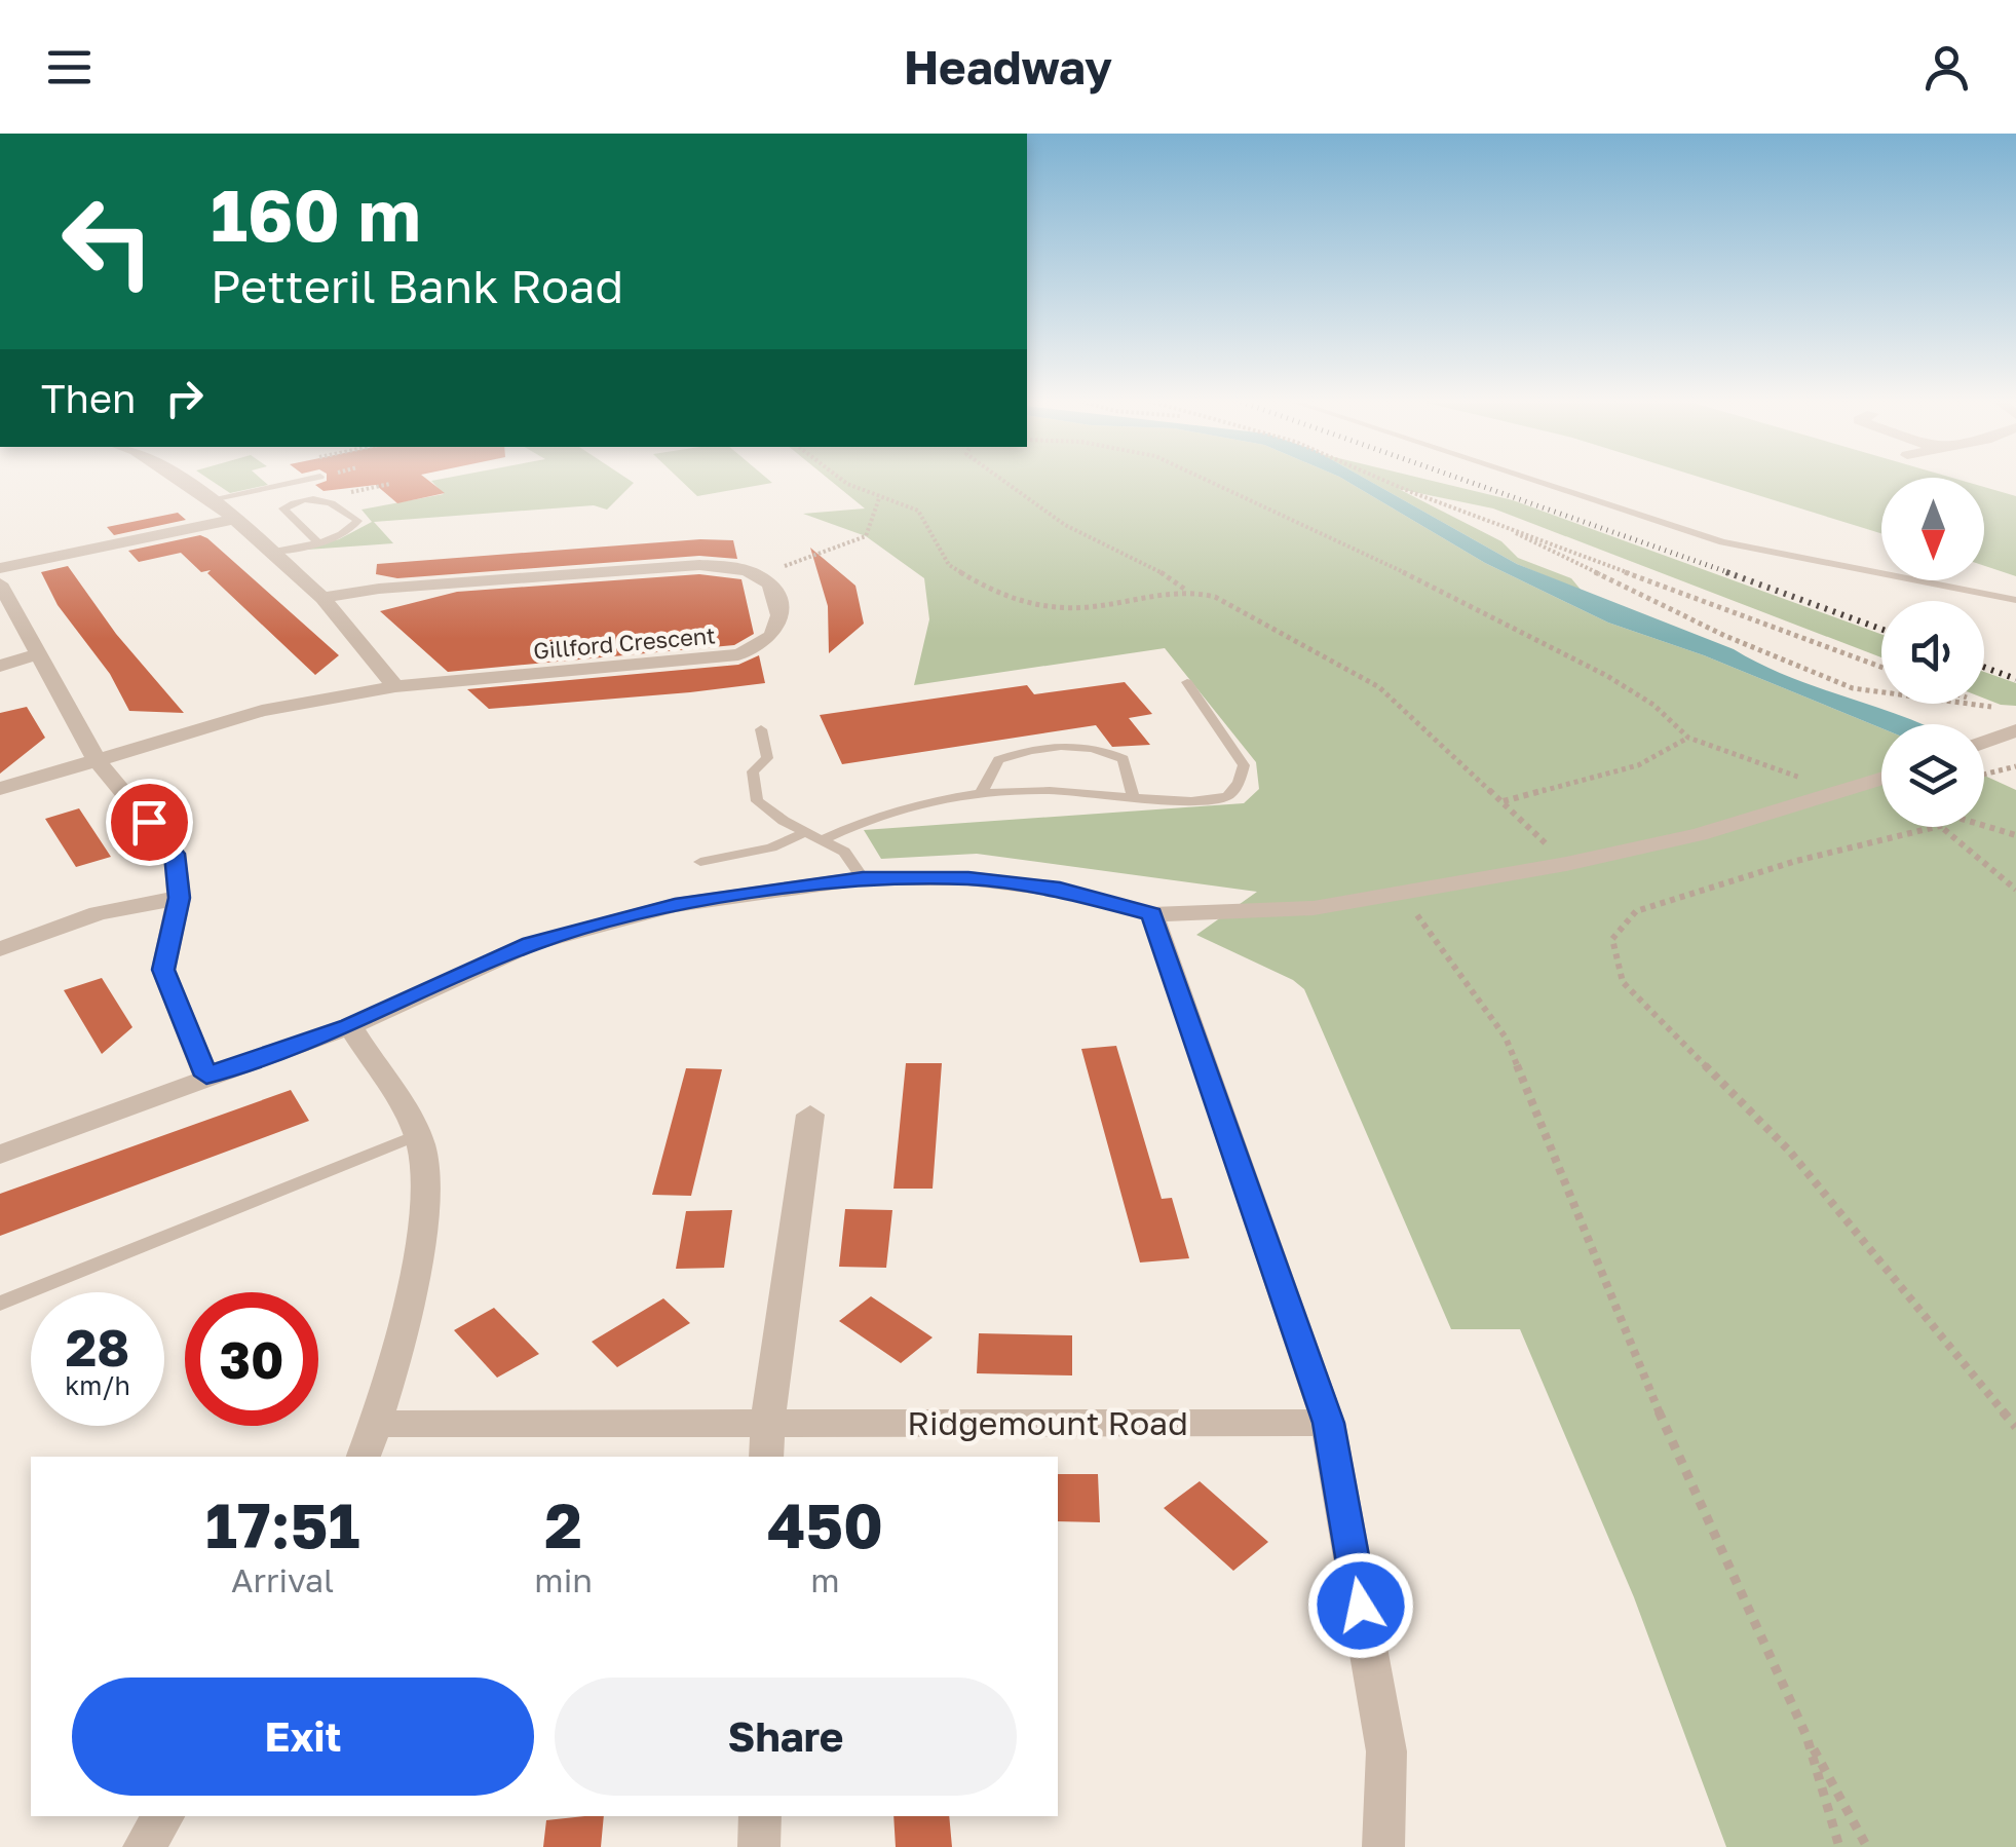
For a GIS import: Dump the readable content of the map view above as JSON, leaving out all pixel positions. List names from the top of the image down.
{
  "streets": {
    "street": ["Gillford Crescent", "Ridgemount Road"]
  },
  "north": "bottom",
  "page": {
    "header": "Headway",
    "turn": ["160 m", "Petteril Bank Road"],
    "then": "Then",
    "speed": "28 km/h",
    "limit": "30",
    "eta": [
      "17:51",
      "Arrival",
      "2",
      "min",
      "450",
      "m"
    ],
    "buttons": ["Exit", "Share"]
  }
}
